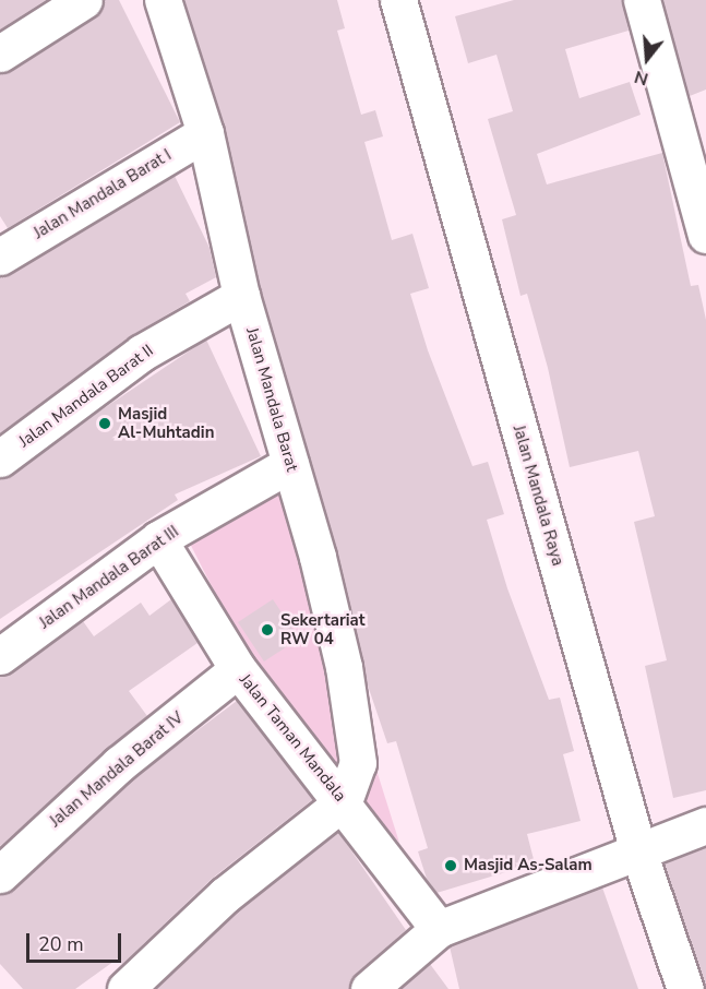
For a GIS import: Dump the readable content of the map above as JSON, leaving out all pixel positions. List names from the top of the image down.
{
  "streets": {
    "street": [
      "Jalan Mandala Barat I",
      "Jalan Mandala Barat II",
      "Jalan Mandala Barat",
      "Jalan Mandala Raya",
      "Jalan Mandala Barat III",
      "Jalan Taman Mandala",
      "Jalan Mandala Barat IV"
    ]
  },
  "crossings": [
    ["Jalan Mandala Barat I", "Jalan Mandala Barat"],
    ["Jalan Mandala Barat II", "Jalan Mandala Barat"],
    ["Jalan Mandala Barat", "Jalan Mandala Barat III"],
    ["Jalan Mandala Barat", "Jalan Taman Mandala"],
    ["Jalan Mandala Barat III", "Jalan Taman Mandala"],
    ["Jalan Taman Mandala", "Jalan Mandala Barat IV"]
  ],
  "places": ["Masjid Al-Muhtadin", "Sekertariat RW 04", "Masjid As-Salam"],
  "scale_bar": "20 m",
  "north": "bottom"
}
